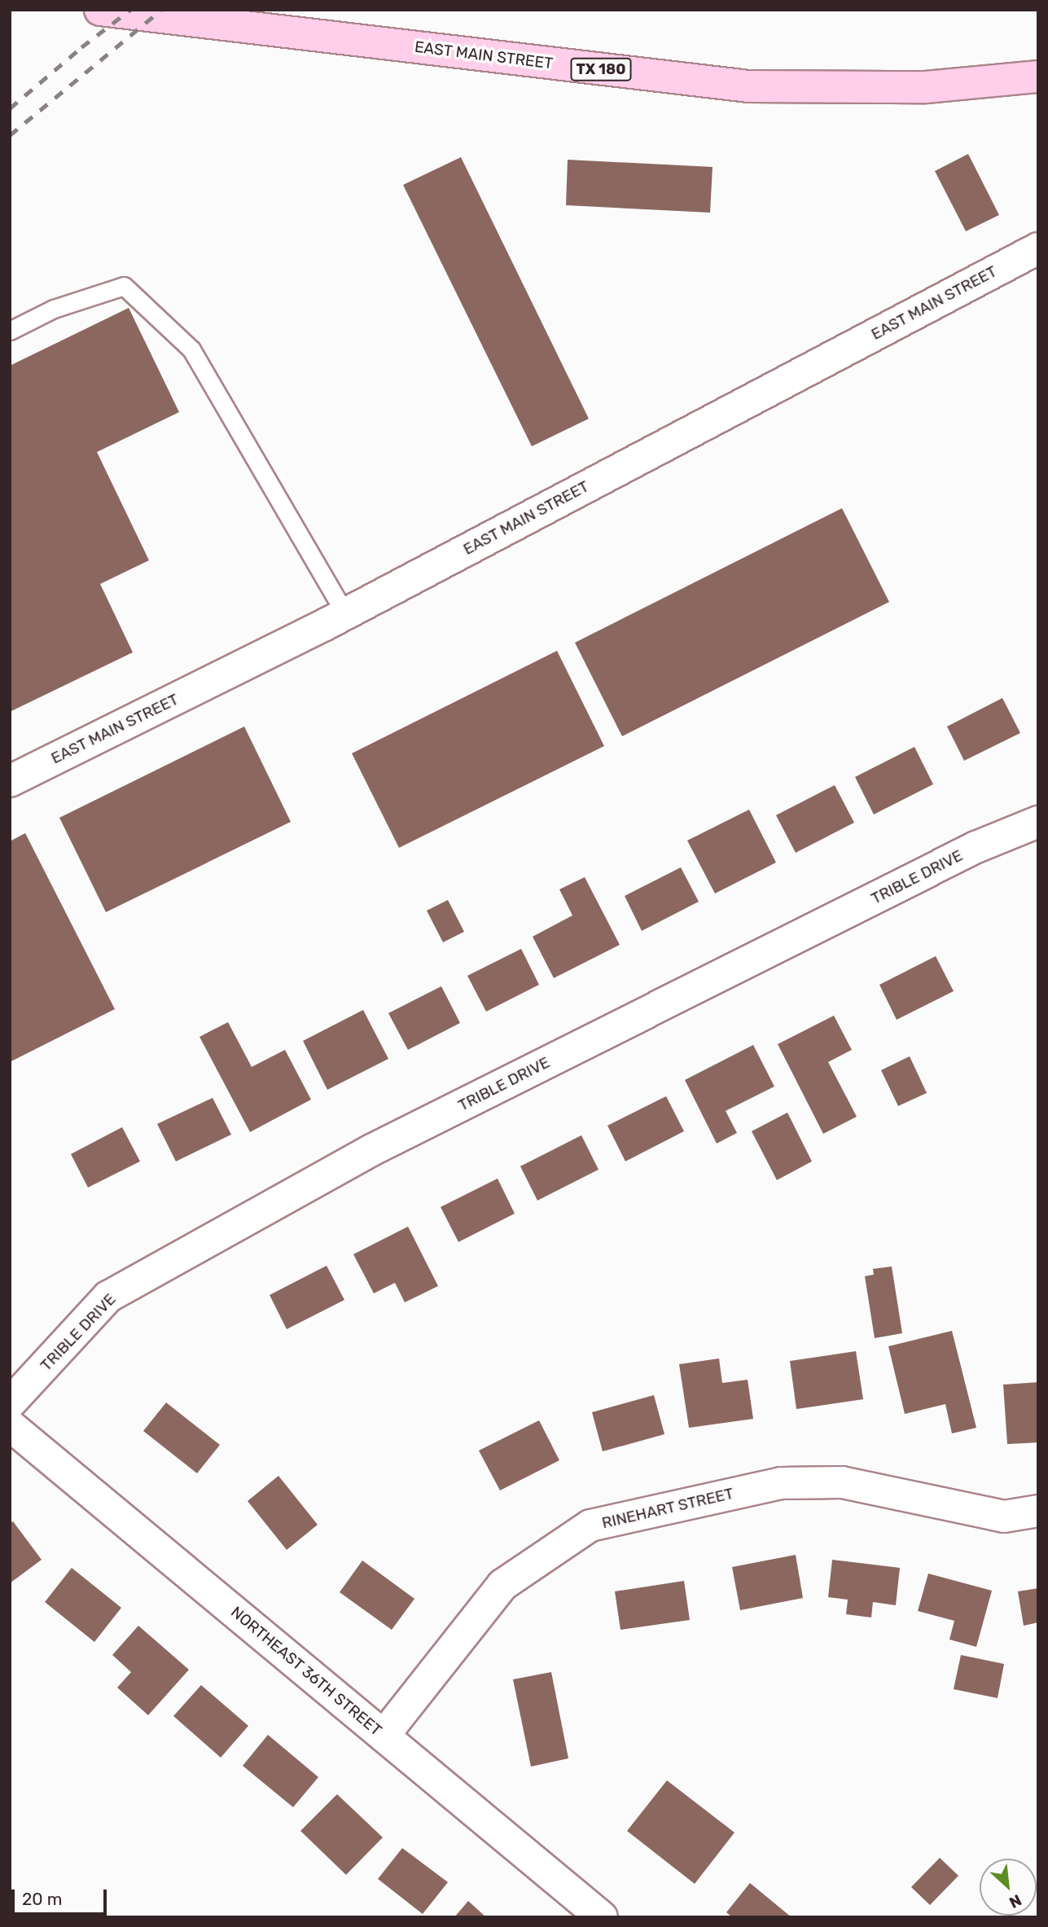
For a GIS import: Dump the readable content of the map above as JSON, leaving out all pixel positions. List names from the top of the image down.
{
  "streets": {
    "main road": ["EAST MAIN STREET", "TX 180"],
    "street": ["TRIBLE DRIVE", "RINEHART STREET", "NORTHEAST 36TH STREET"]
  },
  "crossings": [
    ["RINEHART STREET", "NORTHEAST 36TH STREET"]
  ],
  "scale_bar": "20 m",
  "north": "bottom right"
}
